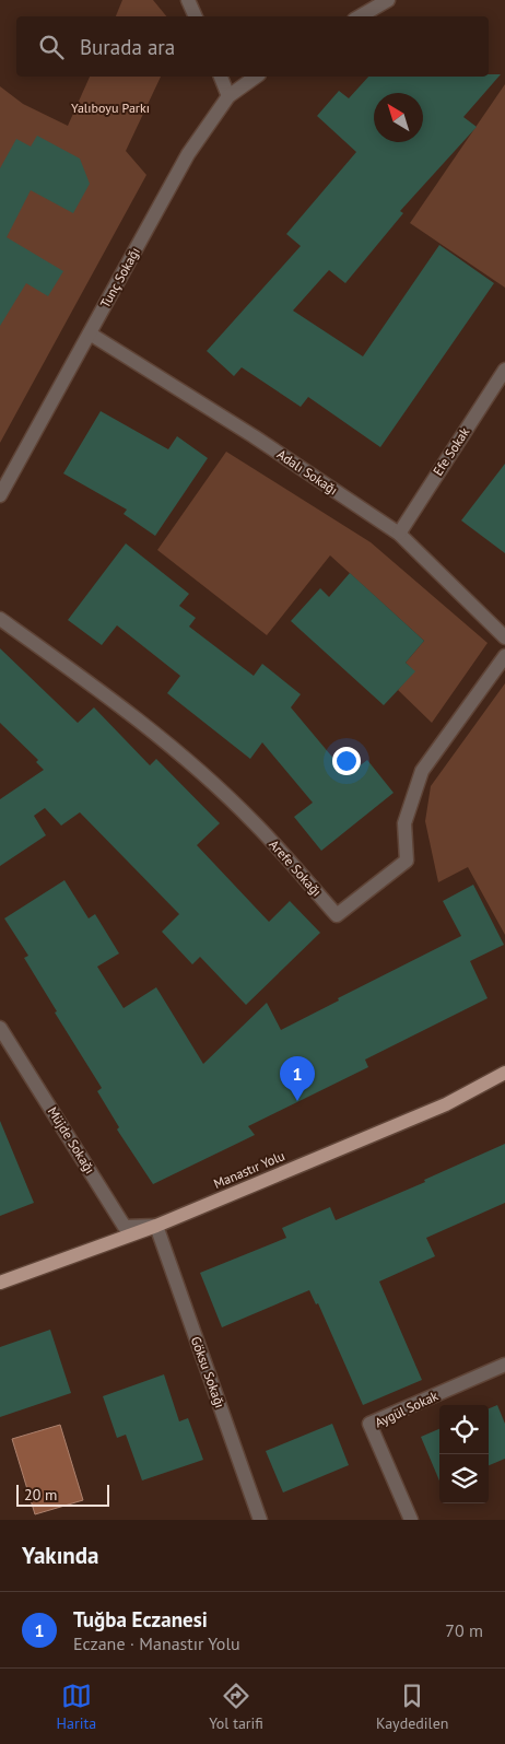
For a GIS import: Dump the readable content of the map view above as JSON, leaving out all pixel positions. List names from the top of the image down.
{
  "streets": {
    "main road": ["Manastır Yolu"],
    "street": [
      "Tunç Sokağı",
      "Efe Sokak",
      "Adalı Sokağı",
      "Arefe Sokağı",
      "Müjde Sokağı",
      "Göksu Sokağı",
      "Aygül Sokak"
    ]
  },
  "crossings": [
    ["Tunç Sokağı", "Adalı Sokağı"],
    ["Efe Sokak", "Adalı Sokağı"],
    ["Müjde Sokağı", "Manastır Yolu"],
    ["Müjde Sokağı", "Göksu Sokağı"],
    ["Manastır Yolu", "Göksu Sokağı"]
  ],
  "parks": ["Yalıboyu Parkı"],
  "scale_bar": "20 m",
  "north": "top left",
  "page": {
    "search": "Burada ara",
    "pins": "1",
    "scale": "20 m",
    "heading": "Yakında",
    "list": [
      {
        "mark": "1",
        "name": "Tuğba Eczanesi",
        "note": "Eczane · Manastır Yolu",
        "value": "70 m"
      }
    ],
    "nav": ["Harita", "Yol tarifi", "Kaydedilen"]
  }
}
